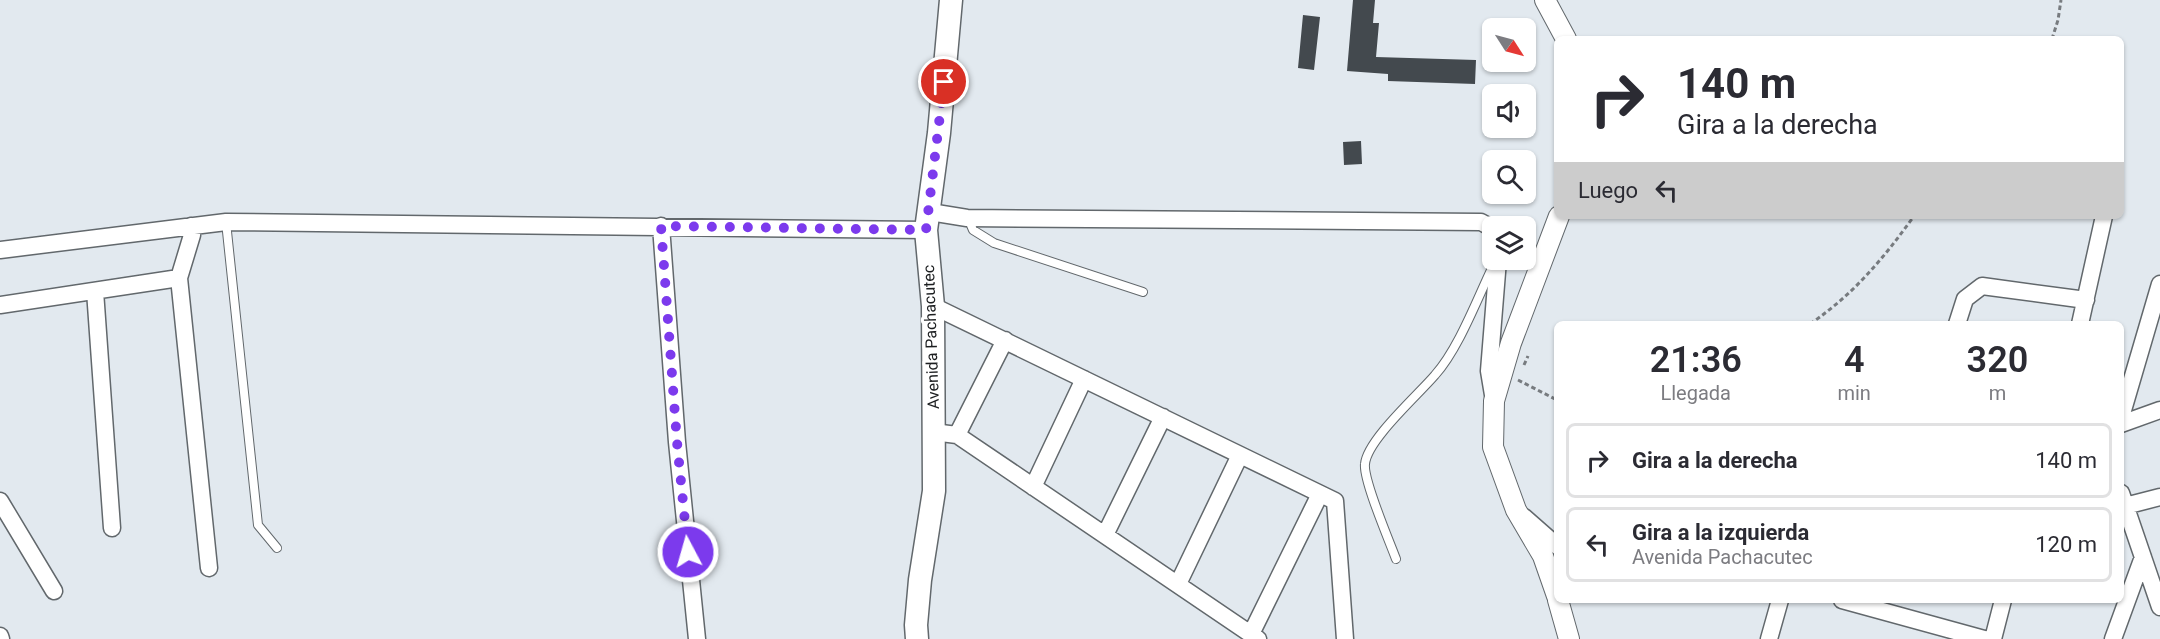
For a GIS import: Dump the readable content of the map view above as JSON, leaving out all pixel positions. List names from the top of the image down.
{
  "streets": {
    "main road": ["Avenida Pachacutec"]
  },
  "north": "bottom right",
  "page": {
    "turn": ["140 m", "Gira a la derecha"],
    "then": "Luego",
    "eta": [
      "21:36",
      "Llegada",
      "4",
      "min",
      "320",
      "m"
    ],
    "list": [
      {
        "name": "Gira a la derecha",
        "value": "140 m"
      },
      {
        "name": "Gira a la izquierda",
        "note": "Avenida Pachacutec",
        "value": "120 m"
      }
    ]
  }
}
